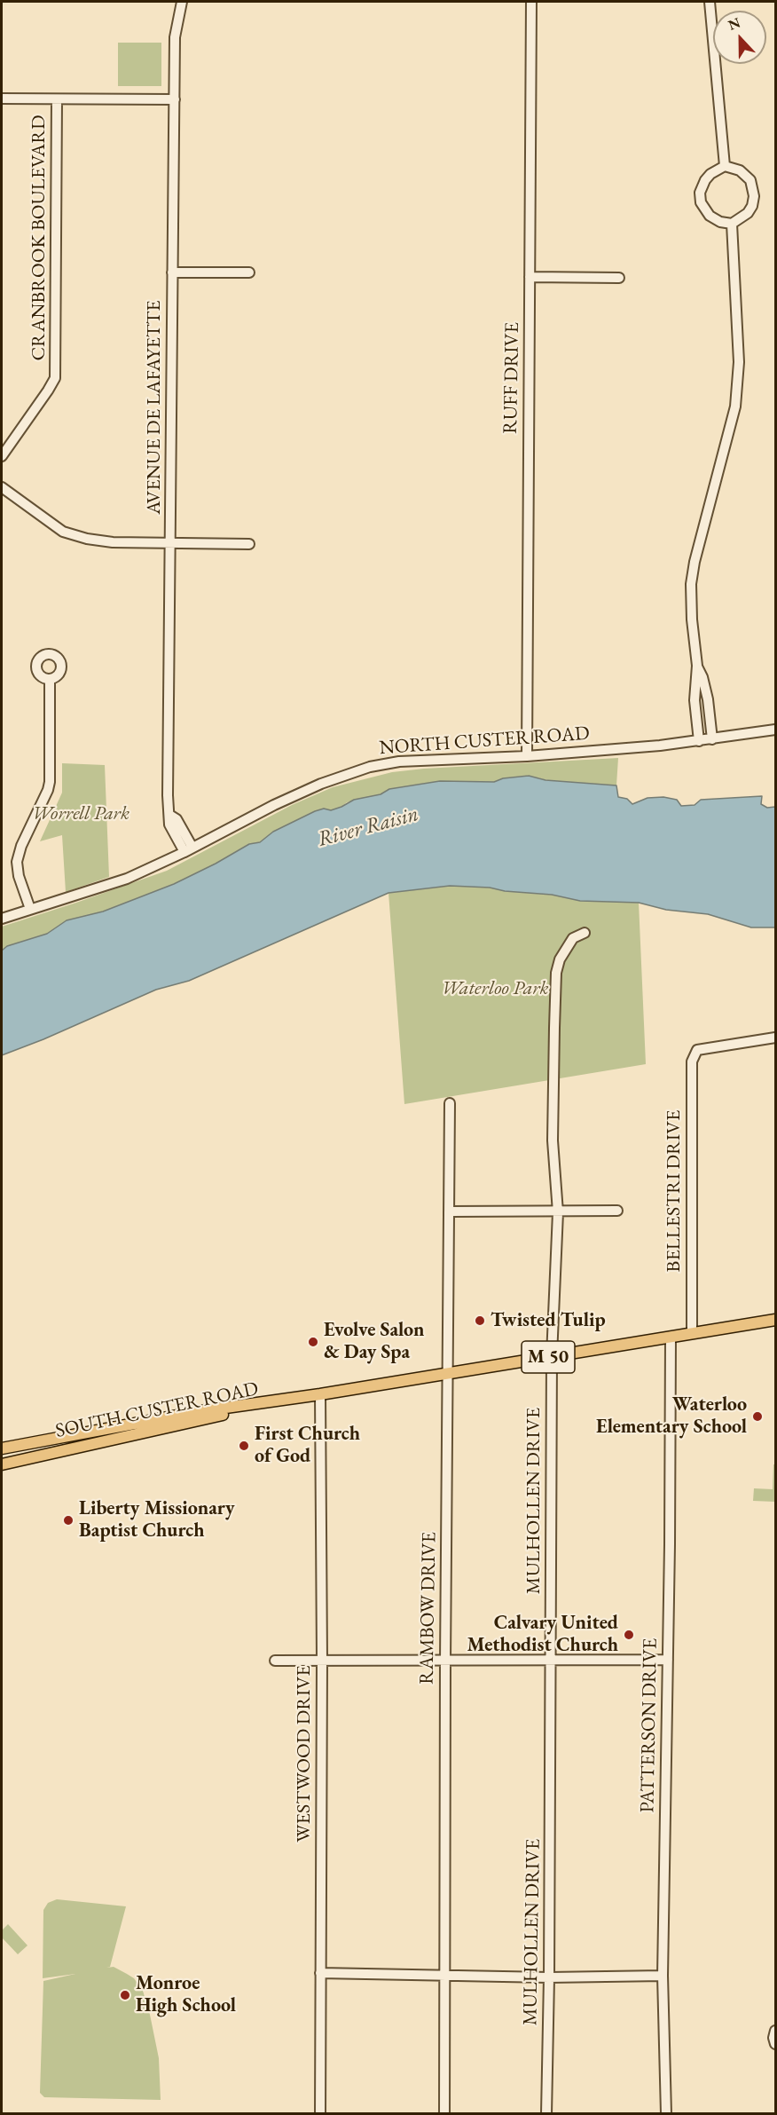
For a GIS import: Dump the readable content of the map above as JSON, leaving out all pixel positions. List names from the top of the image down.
{
  "streets": {
    "main road": ["M 50", "SOUTH CUSTER ROAD"],
    "street": [
      "CRANBROOK BOULEVARD",
      "RUFF DRIVE",
      "AVENUE DE LAFAYETTE",
      "NORTH CUSTER ROAD",
      "BELLESTRI DRIVE",
      "MULHOLLEN DRIVE",
      "RAMBOW DRIVE",
      "PATTERSON DRIVE",
      "WESTWOOD DRIVE"
    ]
  },
  "crossings": [
    ["RUFF DRIVE", "NORTH CUSTER ROAD"],
    ["AVENUE DE LAFAYETTE", "NORTH CUSTER ROAD"],
    ["BELLESTRI DRIVE", "SOUTH CUSTER ROAD"],
    ["SOUTH CUSTER ROAD", "MULHOLLEN DRIVE"],
    ["SOUTH CUSTER ROAD", "RAMBOW DRIVE"],
    ["SOUTH CUSTER ROAD", "PATTERSON DRIVE"],
    ["SOUTH CUSTER ROAD", "WESTWOOD DRIVE"]
  ],
  "water": ["River Raisin"],
  "parks": ["Worrell Park", "Waterloo Park"],
  "places": [
    "Twisted Tulip",
    "Evolve Salon & Day Spa",
    "Waterloo Elementary School",
    "First Church of God",
    "Liberty Missionary Baptist Church",
    "Calvary United Methodist Church",
    "Monroe High School"
  ],
  "north": "top"
}
